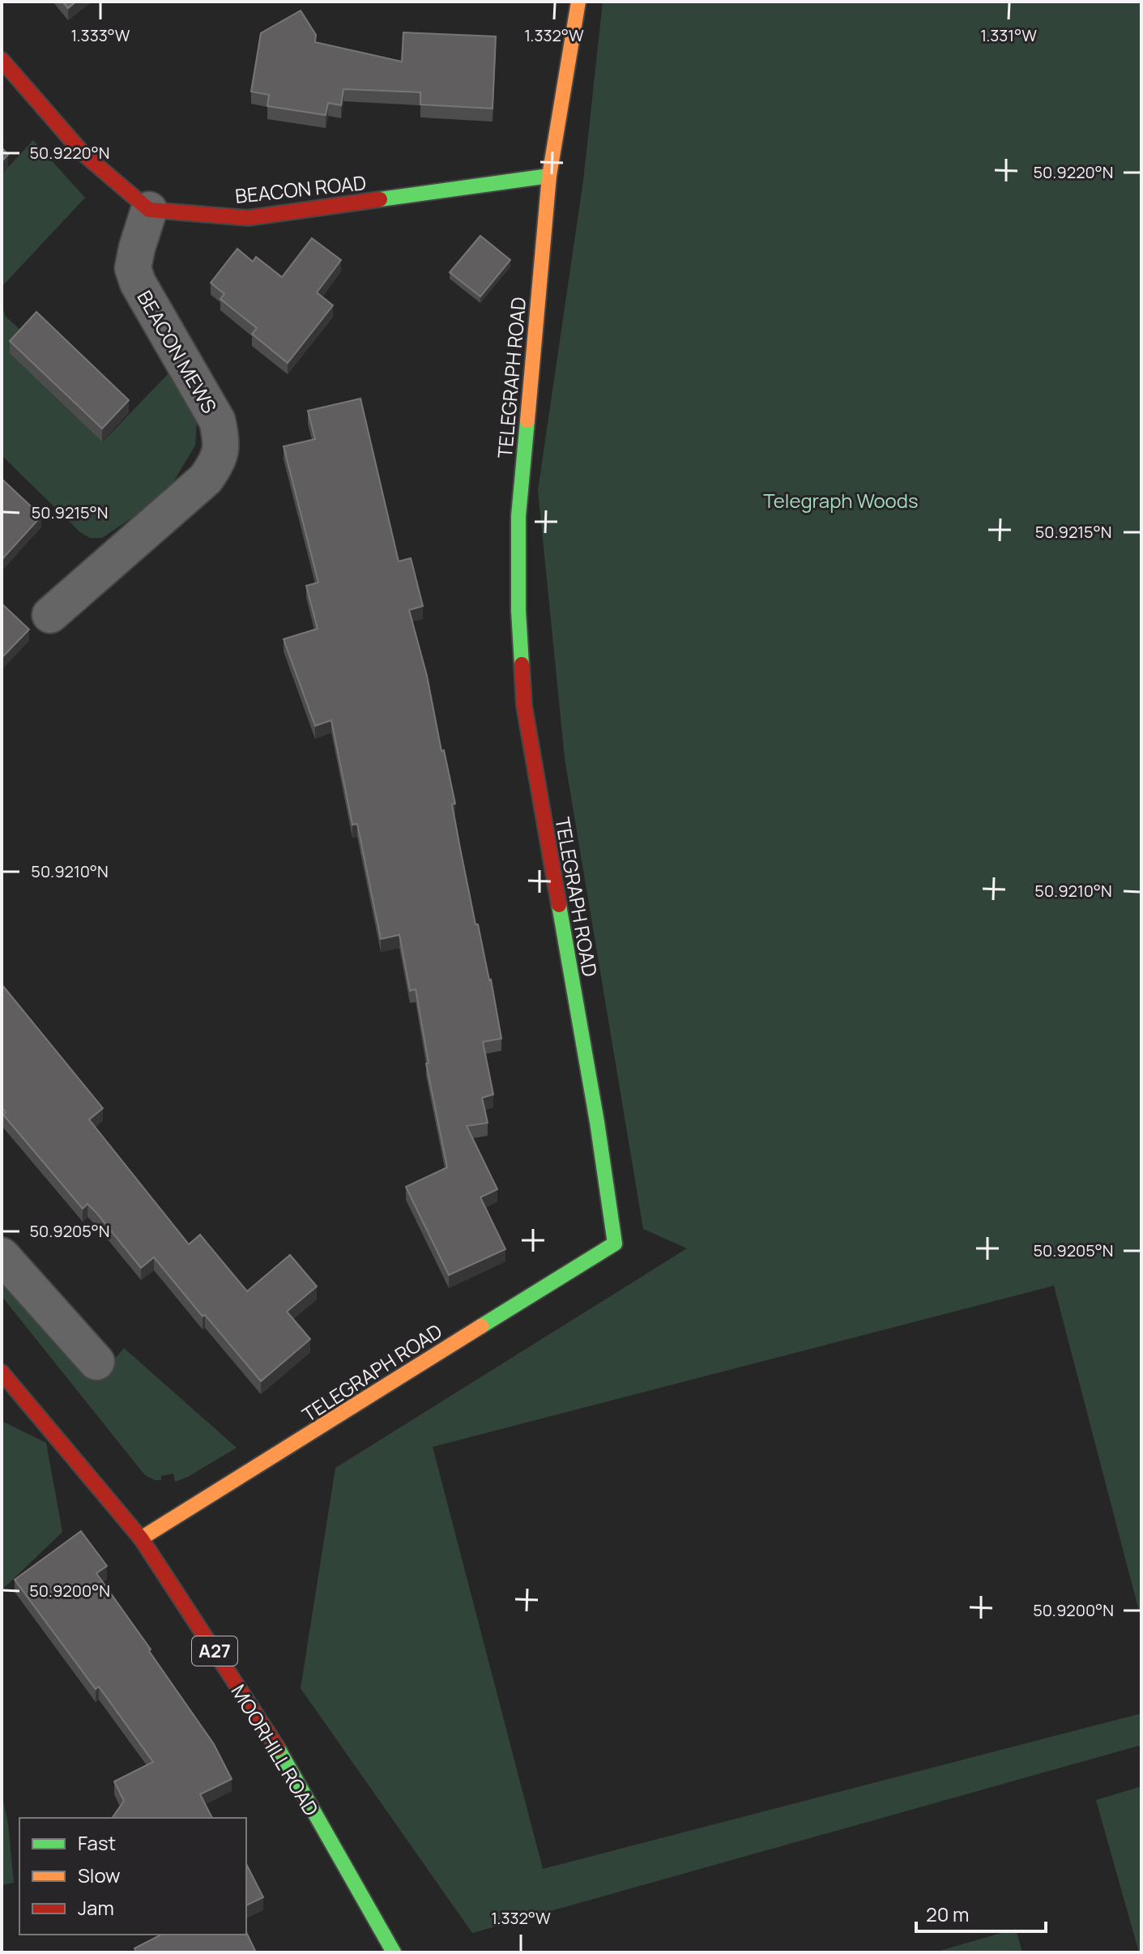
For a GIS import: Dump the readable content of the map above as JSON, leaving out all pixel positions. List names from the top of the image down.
{
  "streets": {
    "street": [
      "BEACON ROAD",
      "BEACON MEWS",
      "TELEGRAPH ROAD",
      "A27",
      "MOORHILL ROAD"
    ]
  },
  "crossings": [
    ["BEACON ROAD", "BEACON MEWS"],
    ["BEACON ROAD", "TELEGRAPH ROAD"],
    ["TELEGRAPH ROAD", "MOORHILL ROAD"]
  ],
  "parks": ["Telegraph Woods"],
  "legend": ["Fast", "Slow", "Jam"],
  "scale_bar": "20 m",
  "coordinates": [
    "1.333°W",
    "1.332°W",
    "1.331°W",
    "50.9220°N",
    "50.9215°N",
    "50.9210°N",
    "50.9205°N",
    "50.9200°N"
  ]
}
